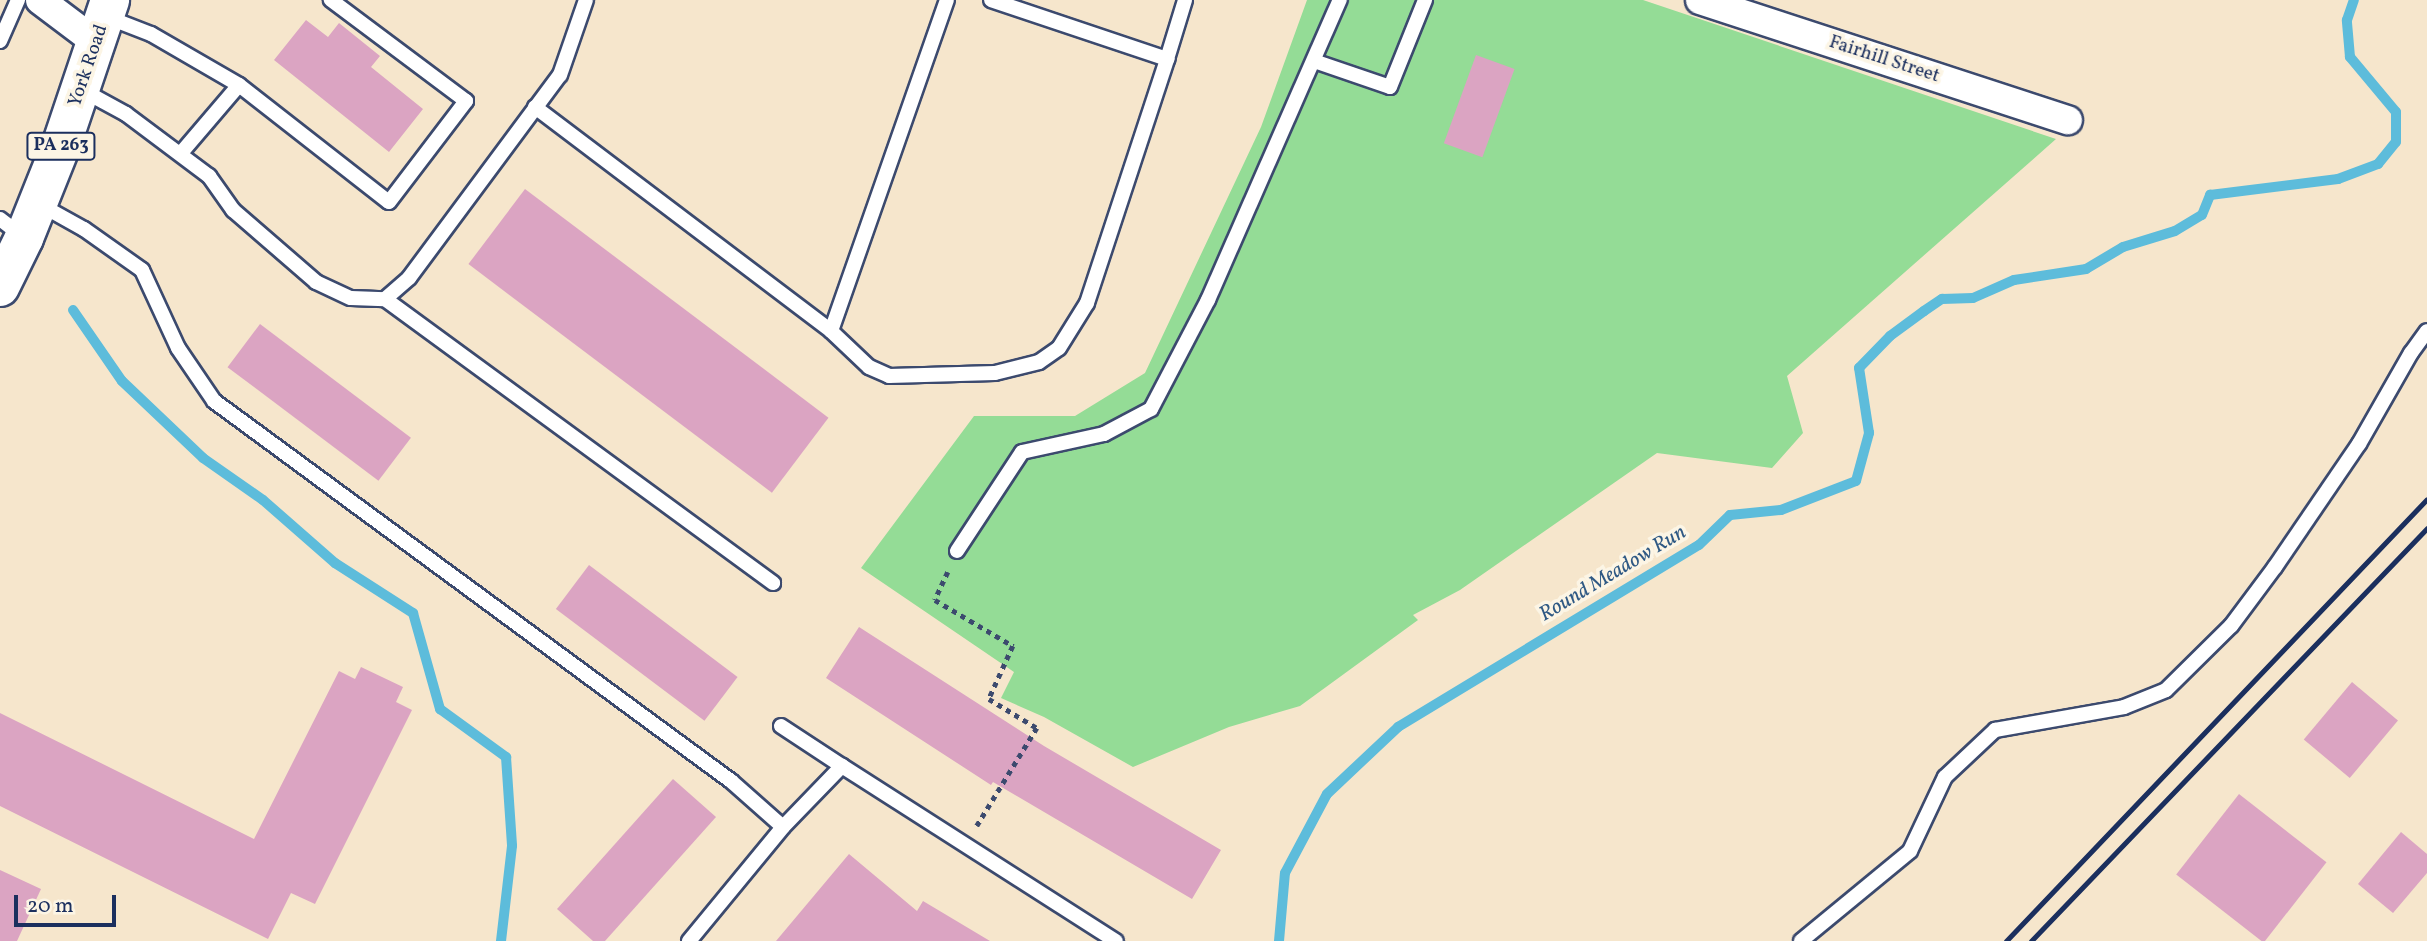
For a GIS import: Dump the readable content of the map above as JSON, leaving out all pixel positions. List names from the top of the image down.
{
  "streets": {
    "highway": ["York Road", "PA 263"],
    "street": ["Fairhill Street"]
  },
  "water": ["Round Meadow Run"],
  "scale_bar": "20 m"
}
